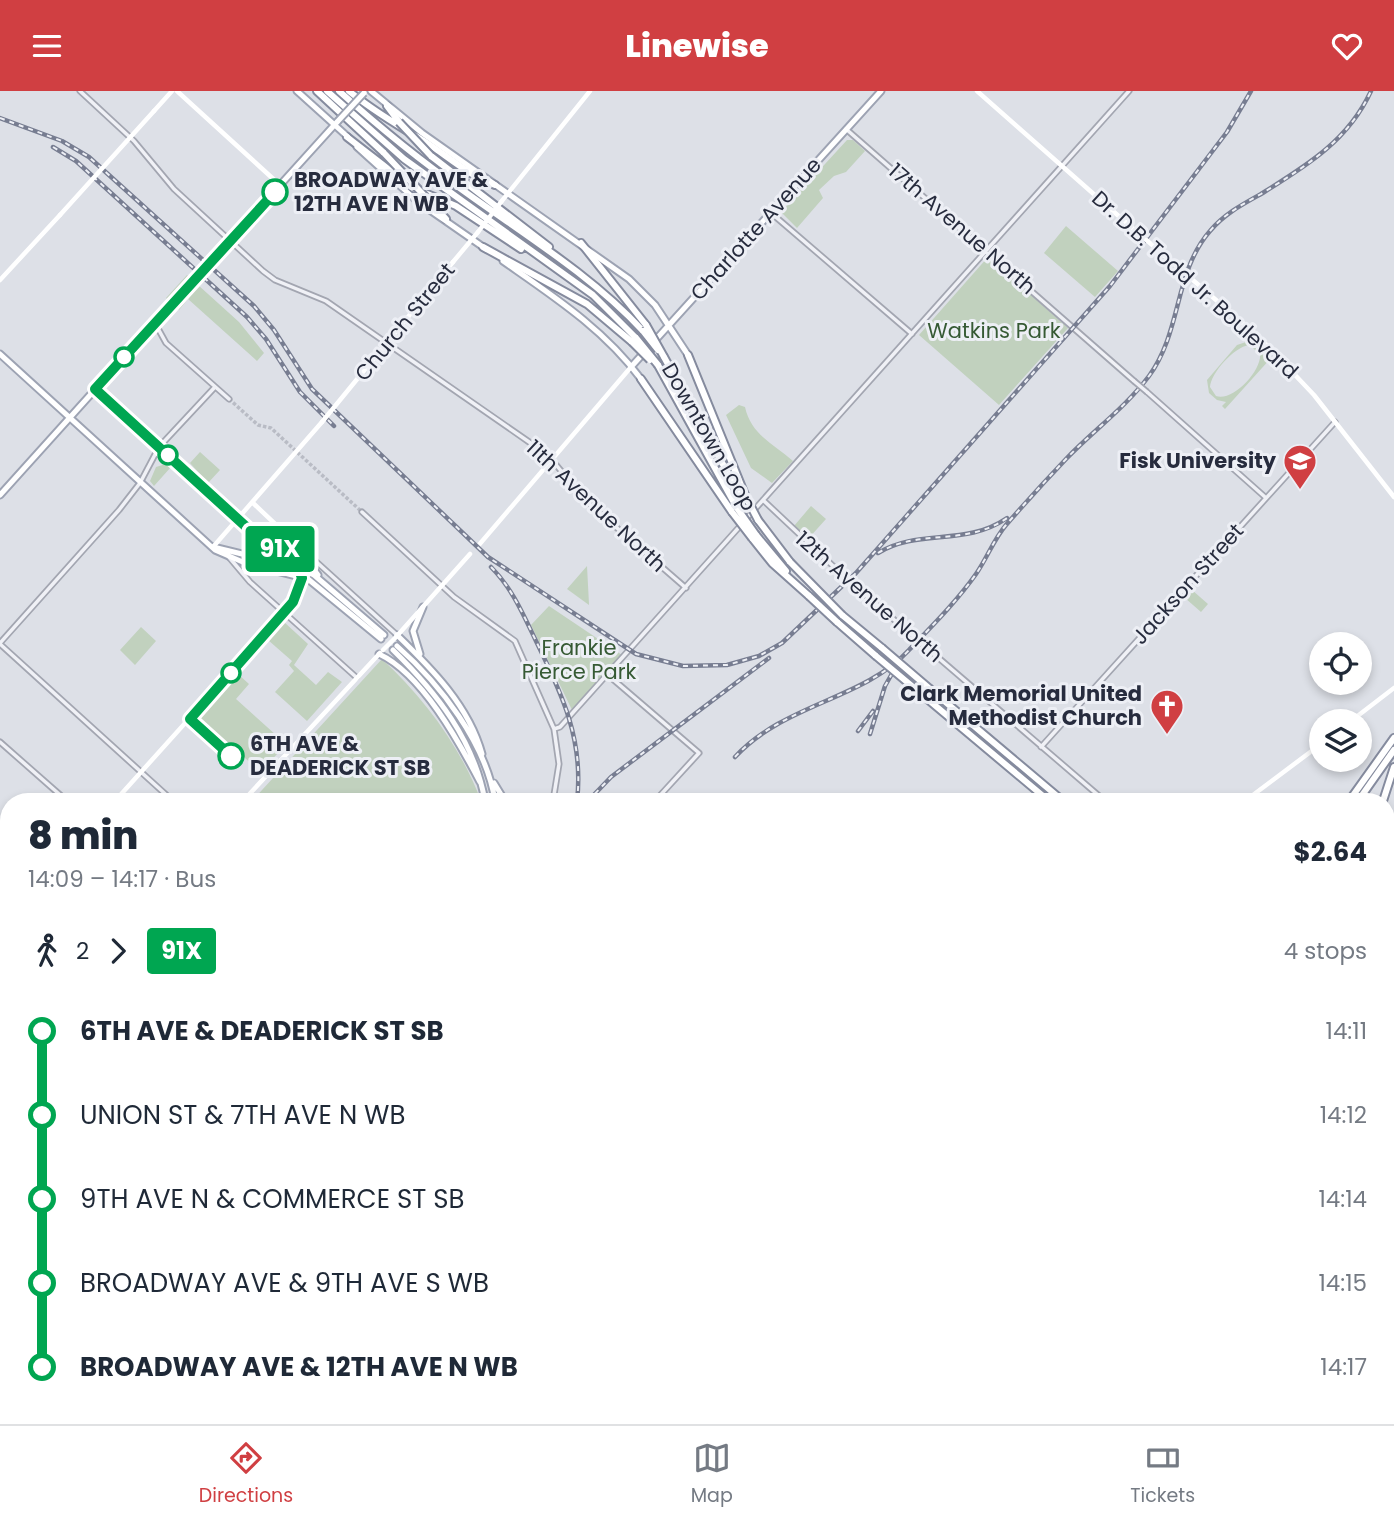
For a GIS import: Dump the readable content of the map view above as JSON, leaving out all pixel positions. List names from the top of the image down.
{
  "streets": {
    "highway": ["Downtown Loop"],
    "main road": ["Charlotte Avenue", "Dr. D.B. Todd Jr. Boulevard", "Church Street"],
    "street": [
      "17th Avenue North",
      "11th Avenue North",
      "Jackson Street",
      "12th Avenue North"
    ]
  },
  "crossings": [
    ["Charlotte Avenue", "17th Avenue North"],
    ["17th Avenue North", "Jackson Street"],
    ["Dr. D.B. Todd Jr. Boulevard", "Jackson Street"],
    ["Jackson Street", "12th Avenue North"]
  ],
  "parks": ["Watkins Park", "Frankie Pierce Park"],
  "places": {
    "other": ["BROADWAY AVE & 12TH AVE N WB", "6TH AVE & DEADERICK ST SB"],
    "school or university": ["Fisk University"],
    "church": ["Clark Memorial United Methodist Church"]
  },
  "lines": ["bus line 91X"],
  "page": {
    "header": "Linewise",
    "on_map": "91X",
    "heading": ["8 min", "14:09 – 14:17 · Bus", "$2.64"],
    "legs": ["2", "91X", "4 stops"],
    "list": [
      {
        "name": "6TH AVE & DEADERICK ST SB",
        "value": "14:11"
      },
      {
        "name": "UNION ST & 7TH AVE N WB",
        "value": "14:12"
      },
      {
        "name": "9TH AVE N & COMMERCE ST SB",
        "value": "14:14"
      },
      {
        "name": "BROADWAY AVE & 9TH AVE S WB",
        "value": "14:15"
      },
      {
        "name": "BROADWAY AVE & 12TH AVE N WB",
        "value": "14:17"
      }
    ],
    "tabs": ["Directions", "Map", "Tickets"]
  }
}
